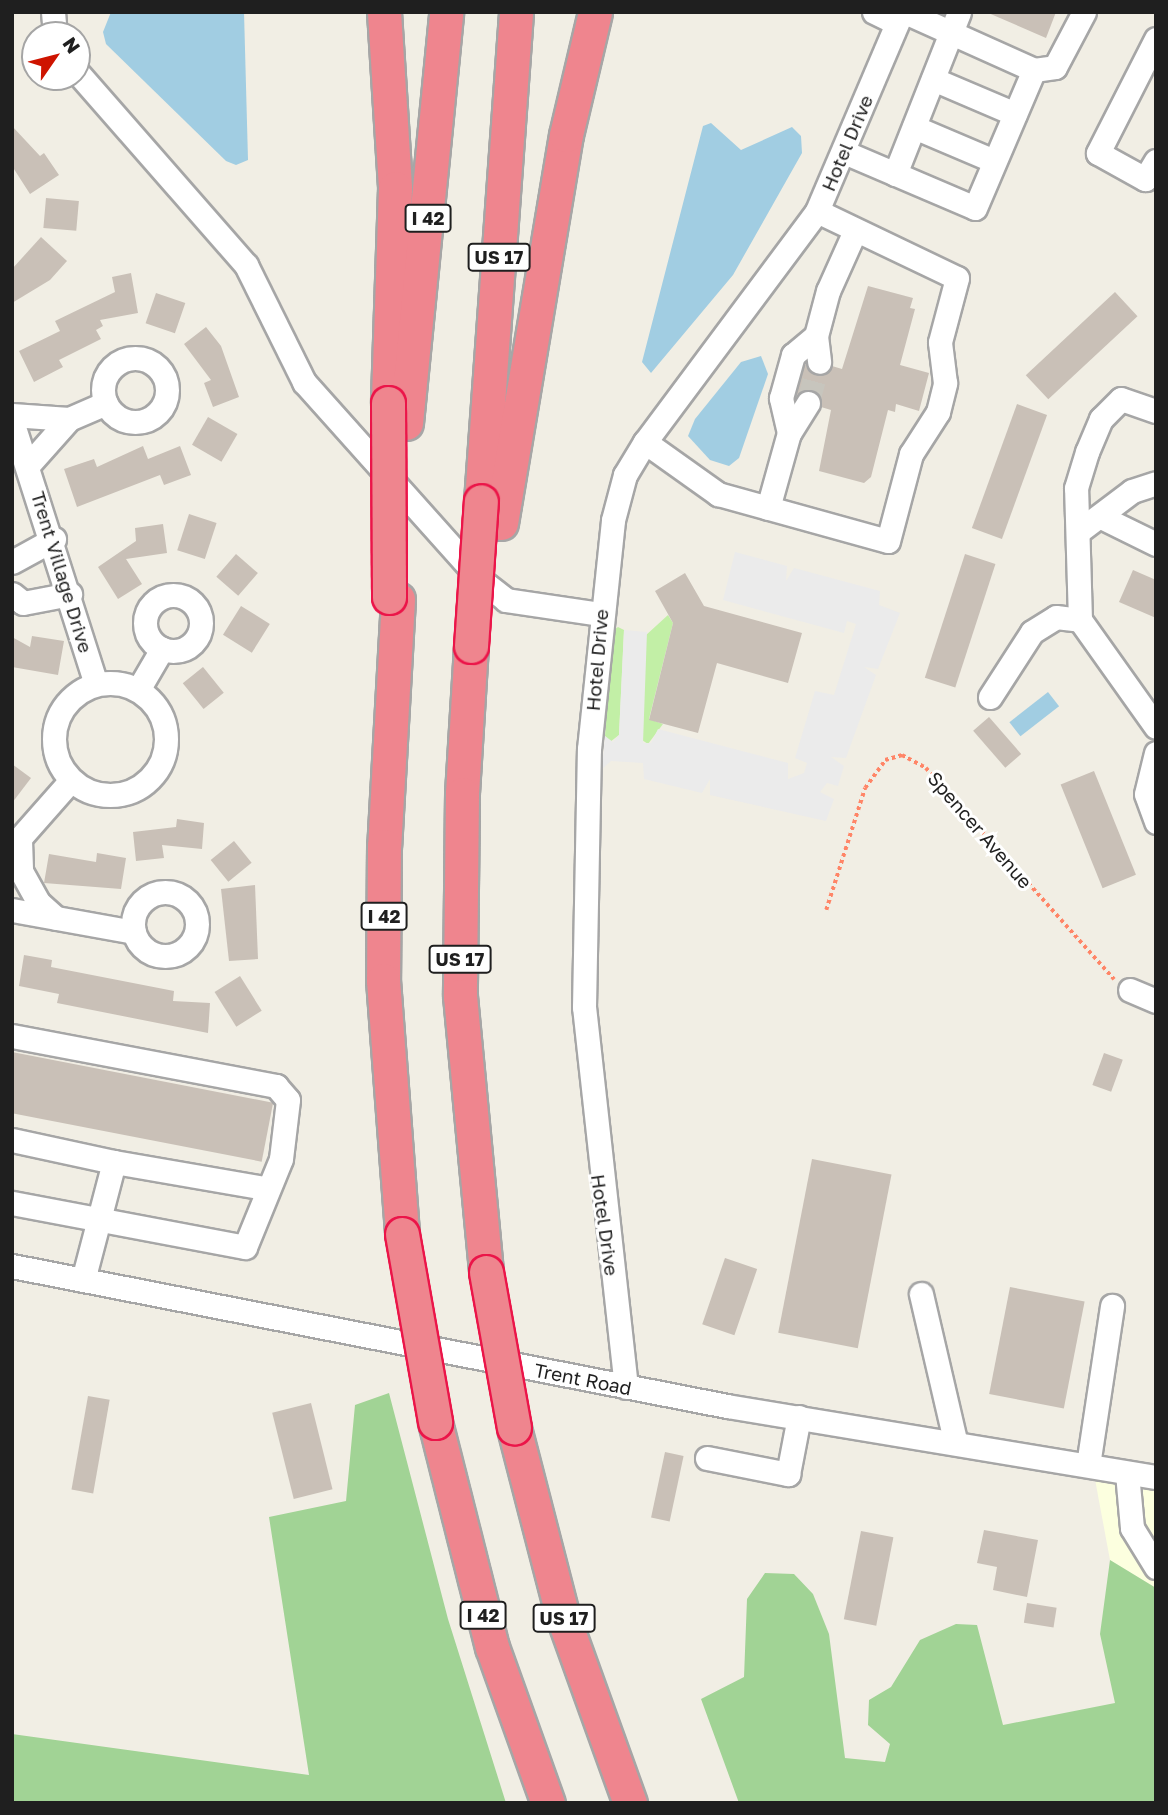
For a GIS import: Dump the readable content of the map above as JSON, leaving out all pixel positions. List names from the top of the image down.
{
  "streets": {
    "highway": ["I 42", "US 17"],
    "street": ["Hotel Drive", "Trent Village Drive", "Trent Road"],
    "path": ["Spencer Avenue"]
  },
  "crossings": [
    ["Hotel Drive", "Trent Road"]
  ],
  "north": "top right"
}
